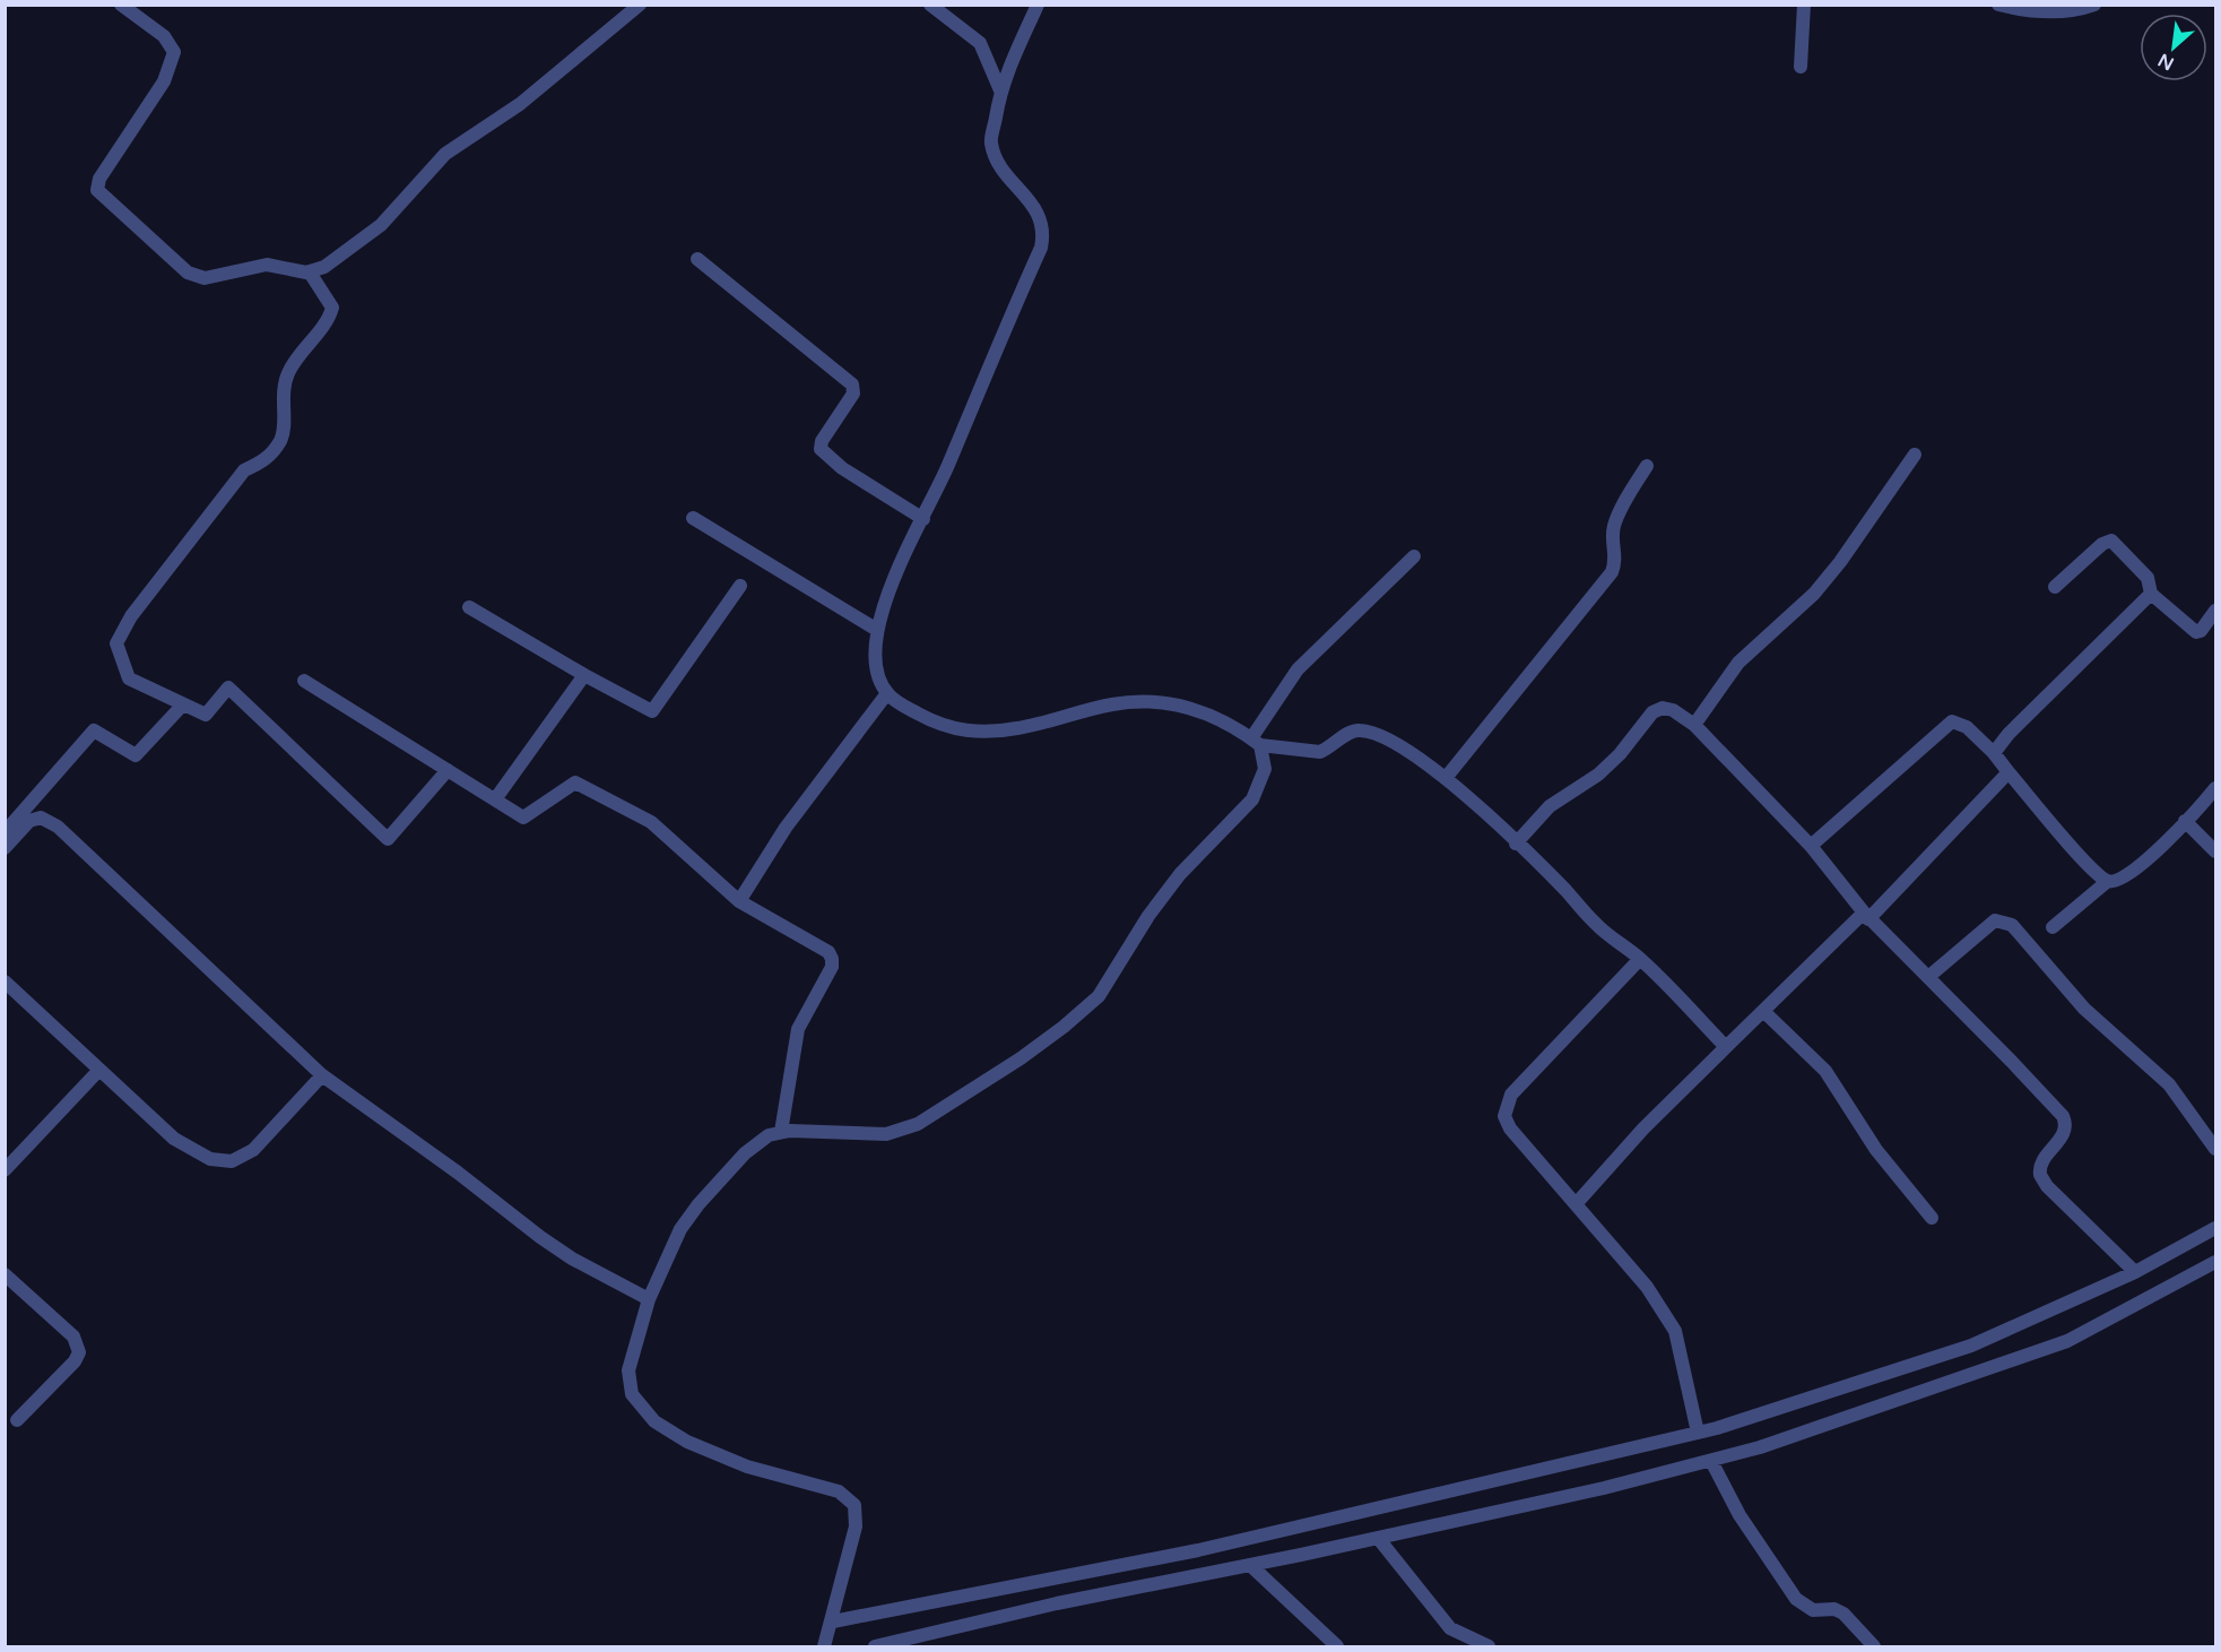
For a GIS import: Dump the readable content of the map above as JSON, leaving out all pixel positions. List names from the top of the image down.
{
  "north": "bottom left"
}
